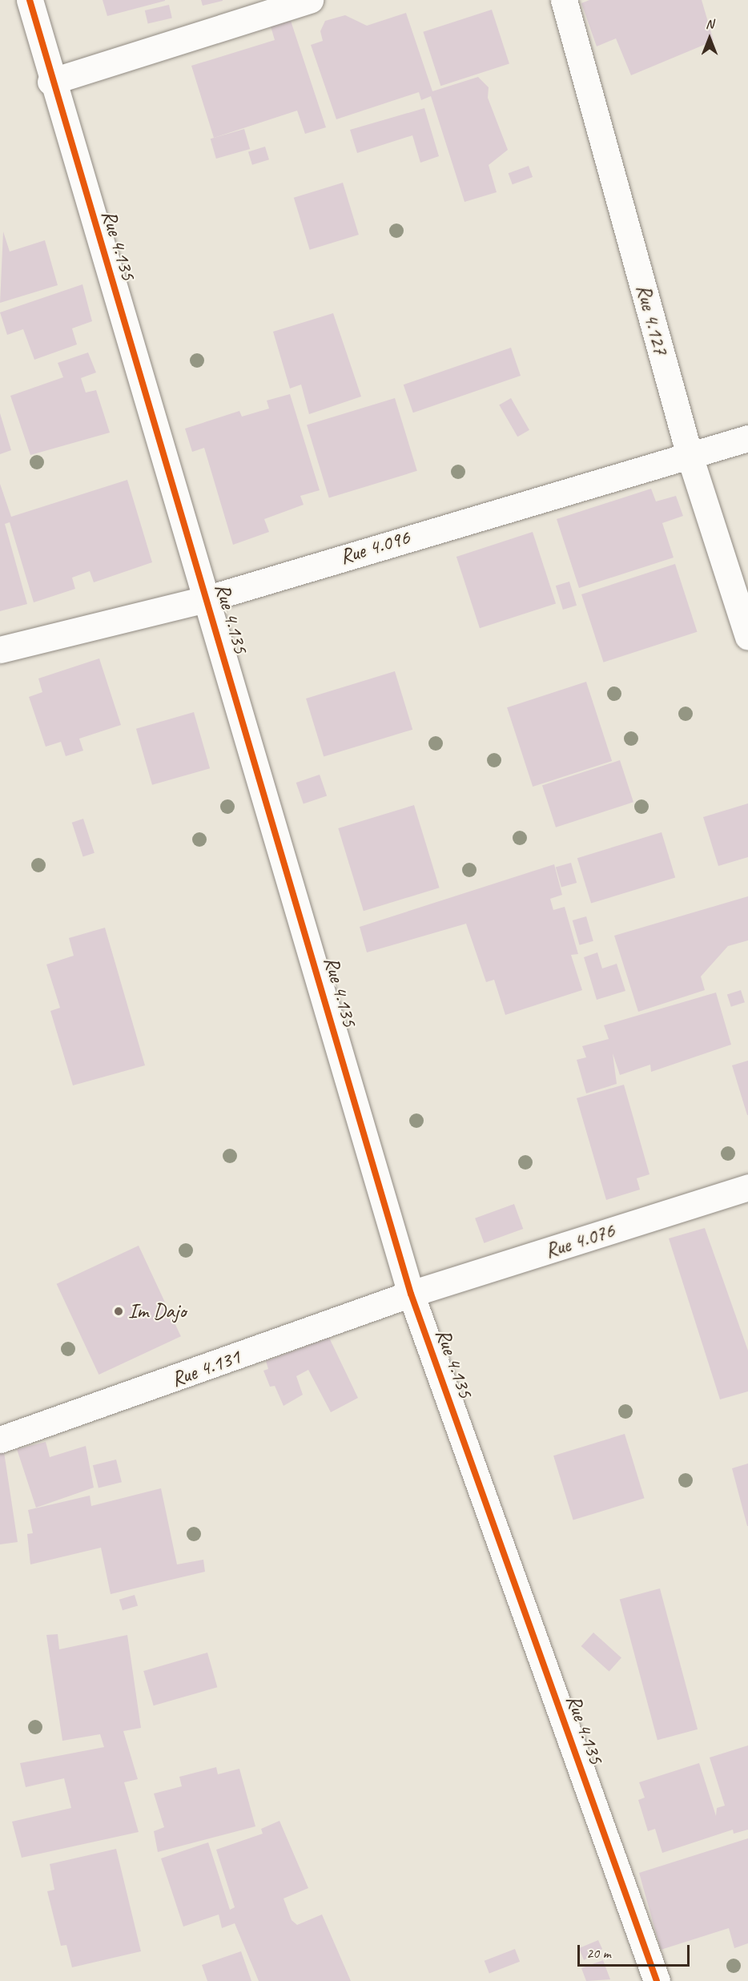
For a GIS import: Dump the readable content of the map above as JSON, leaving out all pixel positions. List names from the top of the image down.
{
  "streets": {
    "street": [
      "Rue 4.135",
      "Rue 4.127",
      "Rue 4.096",
      "Rue 4.076",
      "Rue 4.131"
    ]
  },
  "crossings": [
    ["Rue 4.135", "Rue 4.096"],
    ["Rue 4.135", "Rue 4.076"],
    ["Rue 4.135", "Rue 4.131"],
    ["Rue 4.127", "Rue 4.096"],
    ["Rue 4.076", "Rue 4.131"]
  ],
  "places": ["Im Dajo"],
  "scale_bar": "20 m",
  "north": "top"
}
